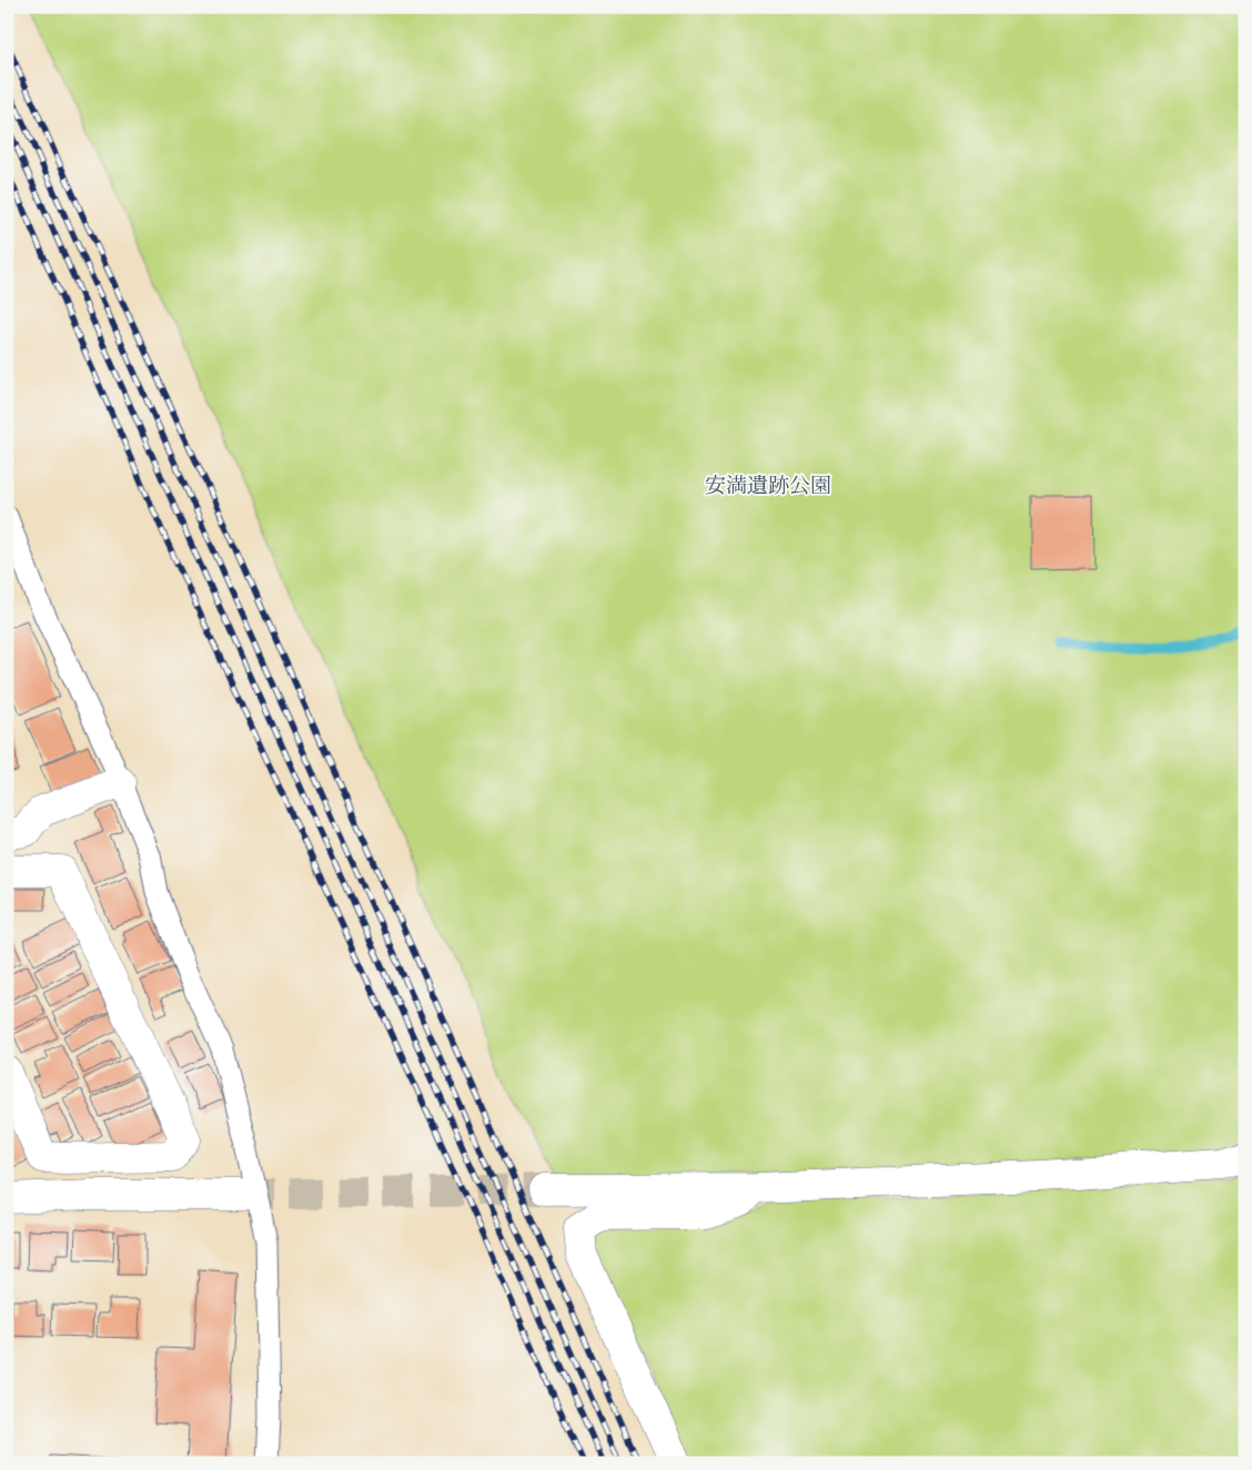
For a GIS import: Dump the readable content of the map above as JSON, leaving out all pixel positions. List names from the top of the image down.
{
  "parks": ["安満遺跡公園"]
}
